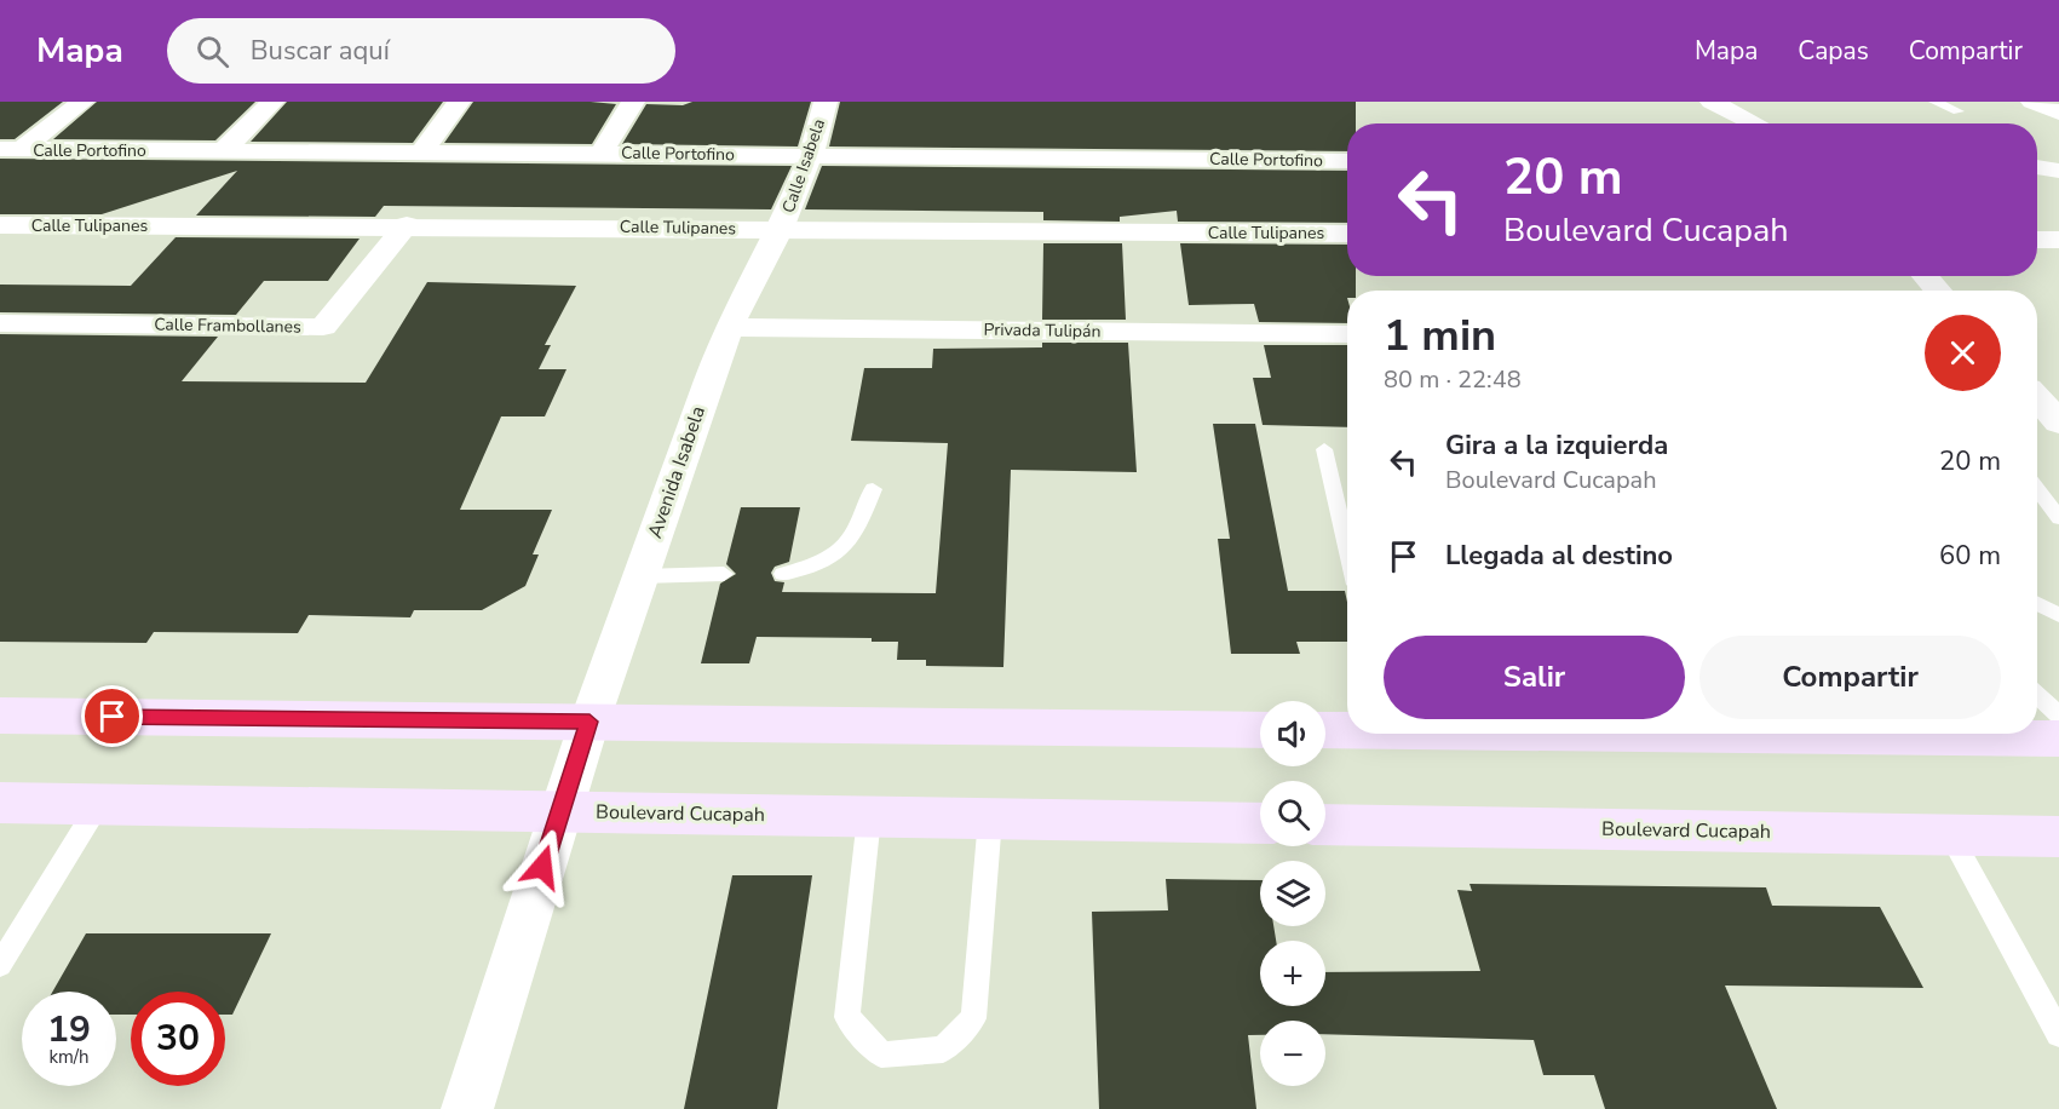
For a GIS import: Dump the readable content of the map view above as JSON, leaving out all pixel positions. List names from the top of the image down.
{
  "streets": {
    "main road": ["Boulevard Cucapah"],
    "street": [
      "Calle Portofino",
      "Calle Isabela",
      "Calle Tulipanes",
      "Calle Frambollanes",
      "Privada Tulipán",
      "Avenida Isabela"
    ]
  },
  "crossings": [
    ["Calle Portofino", "Calle Isabela"],
    ["Calle Isabela", "Calle Tulipanes"],
    ["Calle Isabela", "Avenida Isabela"],
    ["Calle Tulipanes", "Calle Frambollanes"],
    ["Calle Tulipanes", "Avenida Isabela"],
    ["Privada Tulipán", "Avenida Isabela"],
    ["Avenida Isabela", "Boulevard Cucapah"]
  ],
  "page": {
    "header": "Mapa",
    "search": "Buscar aquí",
    "nav": ["Mapa", "Capas", "Compartir"],
    "turn": ["20 m", "Boulevard Cucapah"],
    "heading": ["1 min", "80 m · 22:48"],
    "list": [
      {
        "name": "Gira a la izquierda",
        "note": "Boulevard Cucapah",
        "value": "20 m"
      },
      {
        "name": "Llegada al destino",
        "value": "60 m"
      }
    ],
    "buttons": ["Salir", "Compartir"],
    "map_buttons": ["+", "−"],
    "speed": "19 km/h",
    "limit": "30"
  }
}
